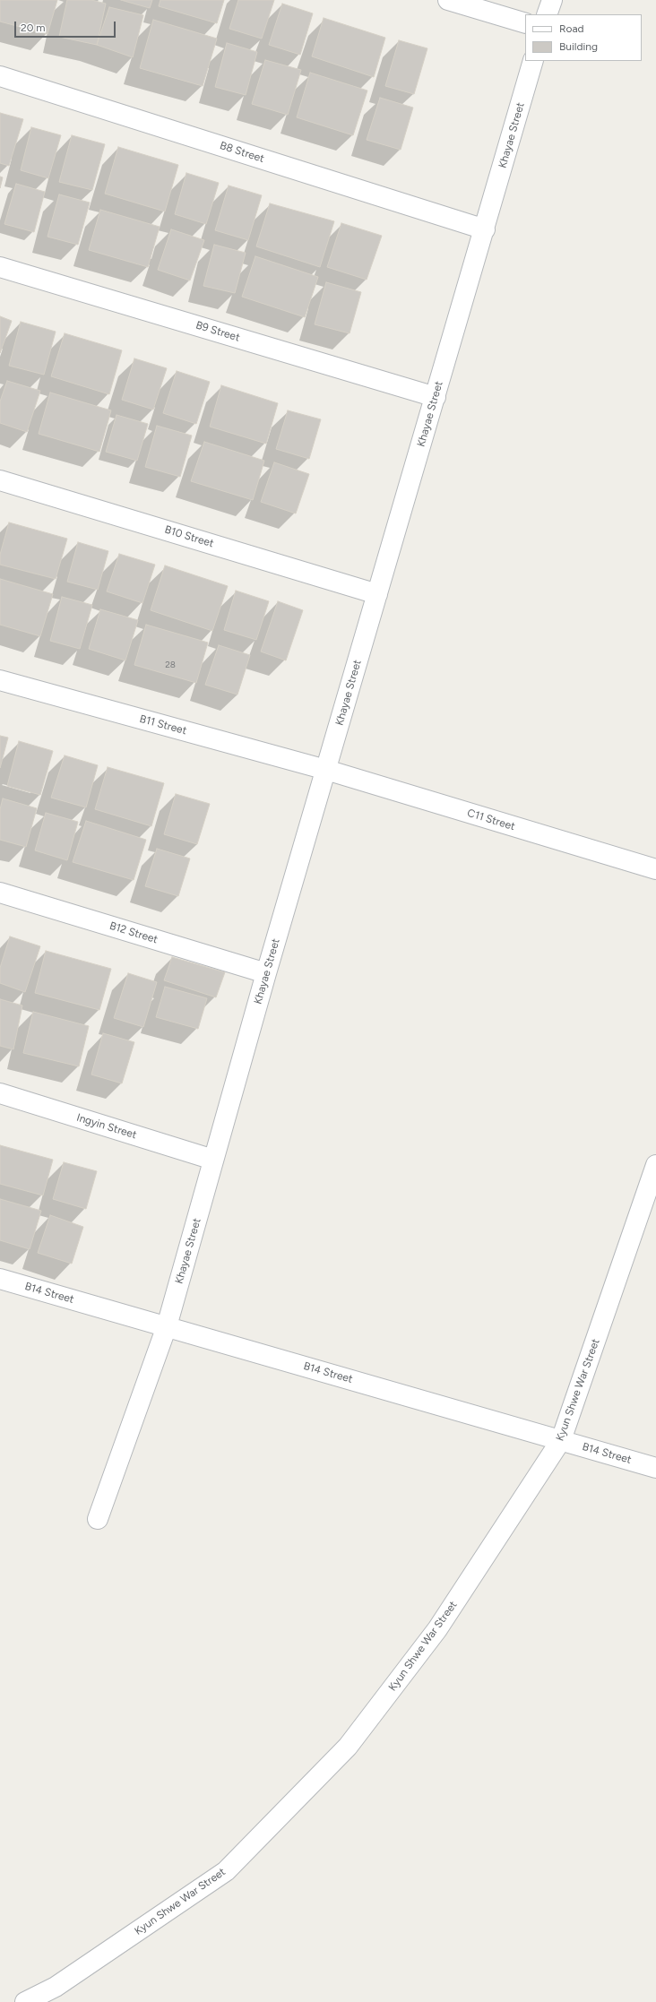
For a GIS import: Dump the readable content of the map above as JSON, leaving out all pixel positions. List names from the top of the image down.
{
  "streets": {
    "street": [
      "Khayae Street",
      "B8 Street",
      "B9 Street",
      "B10 Street",
      "B11 Street",
      "C11 Street",
      "B12 Street",
      "Ingyin Street",
      "B14 Street",
      "Kyun Shwe War Street"
    ]
  },
  "crossings": [
    ["Khayae Street", "B8 Street"],
    ["Khayae Street", "B9 Street"],
    ["Khayae Street", "B10 Street"],
    ["Khayae Street", "B11 Street"],
    ["Khayae Street", "C11 Street"],
    ["Khayae Street", "B12 Street"],
    ["Khayae Street", "Ingyin Street"],
    ["Khayae Street", "B14 Street"],
    ["B11 Street", "C11 Street"],
    ["B14 Street", "Kyun Shwe War Street"]
  ],
  "house_numbers": ["28"],
  "legend": ["Road", "Building"],
  "scale_bar": "20 m"
}
